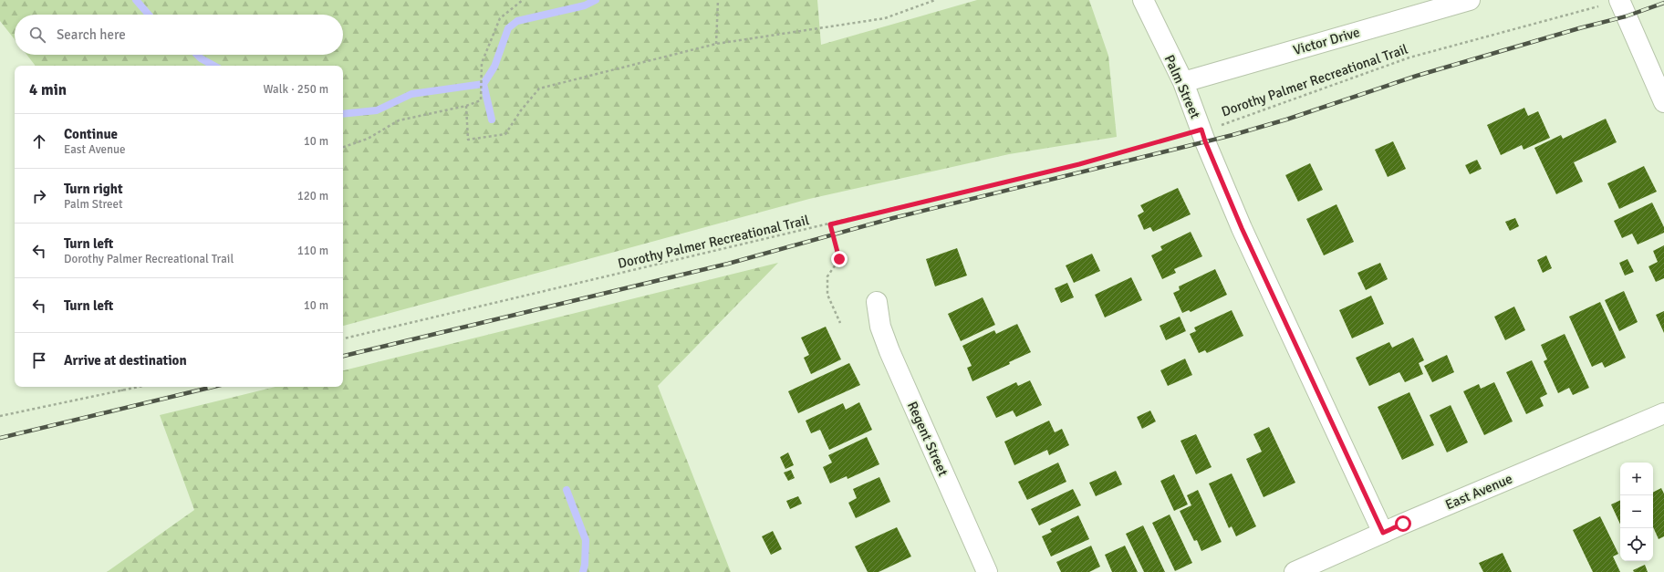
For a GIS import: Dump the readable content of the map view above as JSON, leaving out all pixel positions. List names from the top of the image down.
{
  "streets": {
    "street": [
      "Victor Drive",
      "Palm Street",
      "Regent Street",
      "East Avenue"
    ],
    "path": ["Dorothy Palmer Recreational Trail"]
  },
  "crossings": [
    ["Victor Drive", "Palm Street"],
    ["Dorothy Palmer Recreational Trail", "Palm Street"],
    ["Palm Street", "East Avenue"]
  ],
  "page": {
    "search": "Search here",
    "heading": ["4 min", "Walk · 250 m"],
    "list": [
      ["Continue", "East Avenue", "10 m"],
      ["Turn right", "Palm Street", "120 m"],
      ["Turn left", "Dorothy Palmer Recreational Trail", "110 m"],
      ["Turn left", "10 m"],
      "Arrive at destination"
    ],
    "map_buttons": ["+", "−"]
  }
}
